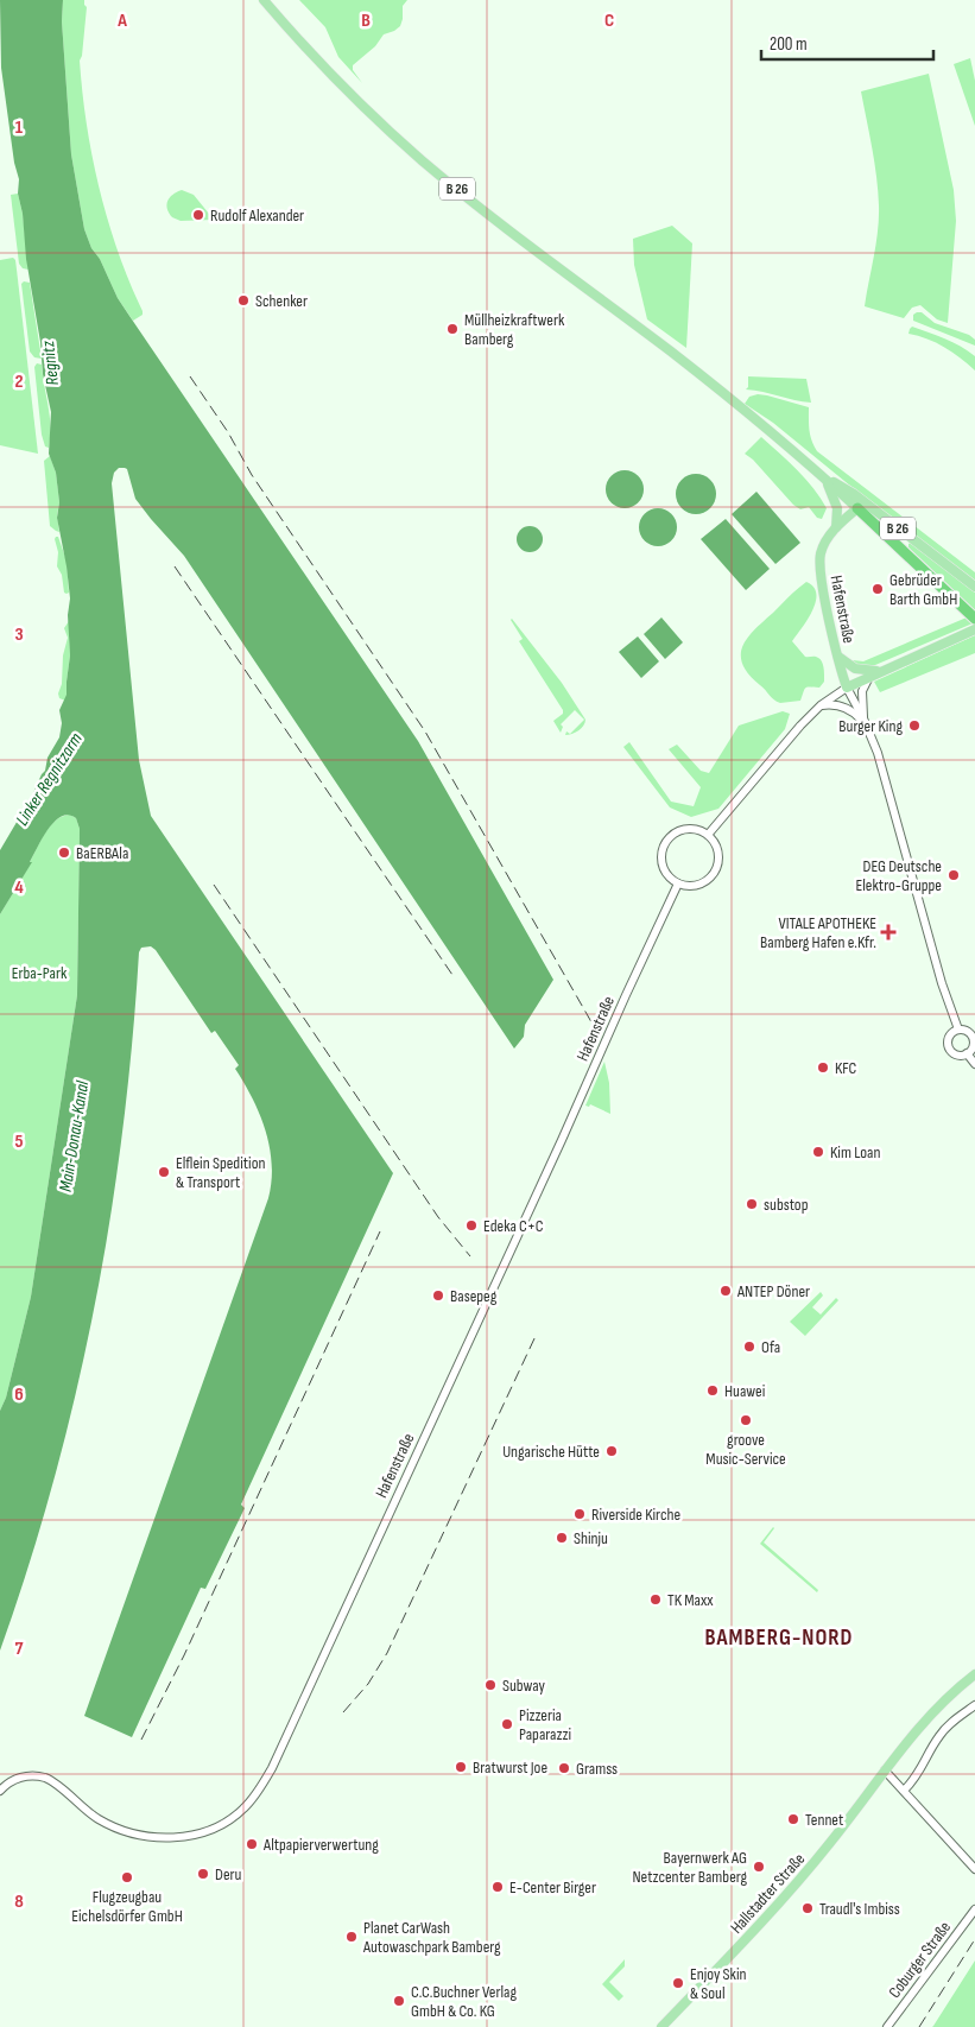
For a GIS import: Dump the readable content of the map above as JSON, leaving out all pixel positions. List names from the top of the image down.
{
  "streets": {
    "main road": ["B 26", "Hafenstraße", "Hallstadter Straße"],
    "street": ["Coburger Straße"]
  },
  "crossings": [
    ["B 26", "Hafenstraße"]
  ],
  "districts": ["BAMBERG-NORD"],
  "water": ["Regnitz", "Linker Regnitzarm", "Main-Donau-Kanal"],
  "parks": ["Erba-Park"],
  "places": {
    "other": [
      "Rudolf Alexander",
      "Schenker",
      "Müllheizkraftwerk Bamberg",
      "Gebrüder Barth GmbH",
      "Burger King",
      "BaERBAla",
      "DEG Deutsche Elektro-Gruppe",
      "KFC",
      "Kim Loan",
      "Elflein Spedition & Transport",
      "substop",
      "Edeka C+C",
      "ANTEP Döner",
      "Basepeg",
      "Ofa",
      "Huawei",
      "groove Music-Service",
      "Ungarische Hütte",
      "Riverside Kirche",
      "Shinju",
      "TK Maxx",
      "Subway",
      "Pizzeria Paparazzi",
      "Bratwurst Joe",
      "Gramss",
      "Tennet",
      "Altpapierverwertung",
      "Bayernwerk AG Netzcenter Bamberg",
      "Deru",
      "Flugzeugbau Eichelsdörfer GmbH",
      "E-Center Birger",
      "Traudl's Imbiss",
      "Planet CarWash Autowaschpark Bamberg",
      "Enjoy Skin & Soul",
      "C.C.Buchner Verlag GmbH & Co. KG"
    ],
    "health": ["VITALE APOTHEKE Bamberg Hafen e.Kfr."]
  },
  "scale_bar": "200 m",
  "grid": {
    "columns": ["A", "B", "C"],
    "rows": [
      "1",
      "2",
      "3",
      "4",
      "5",
      "6",
      "7",
      "8"
    ]
  }
}
